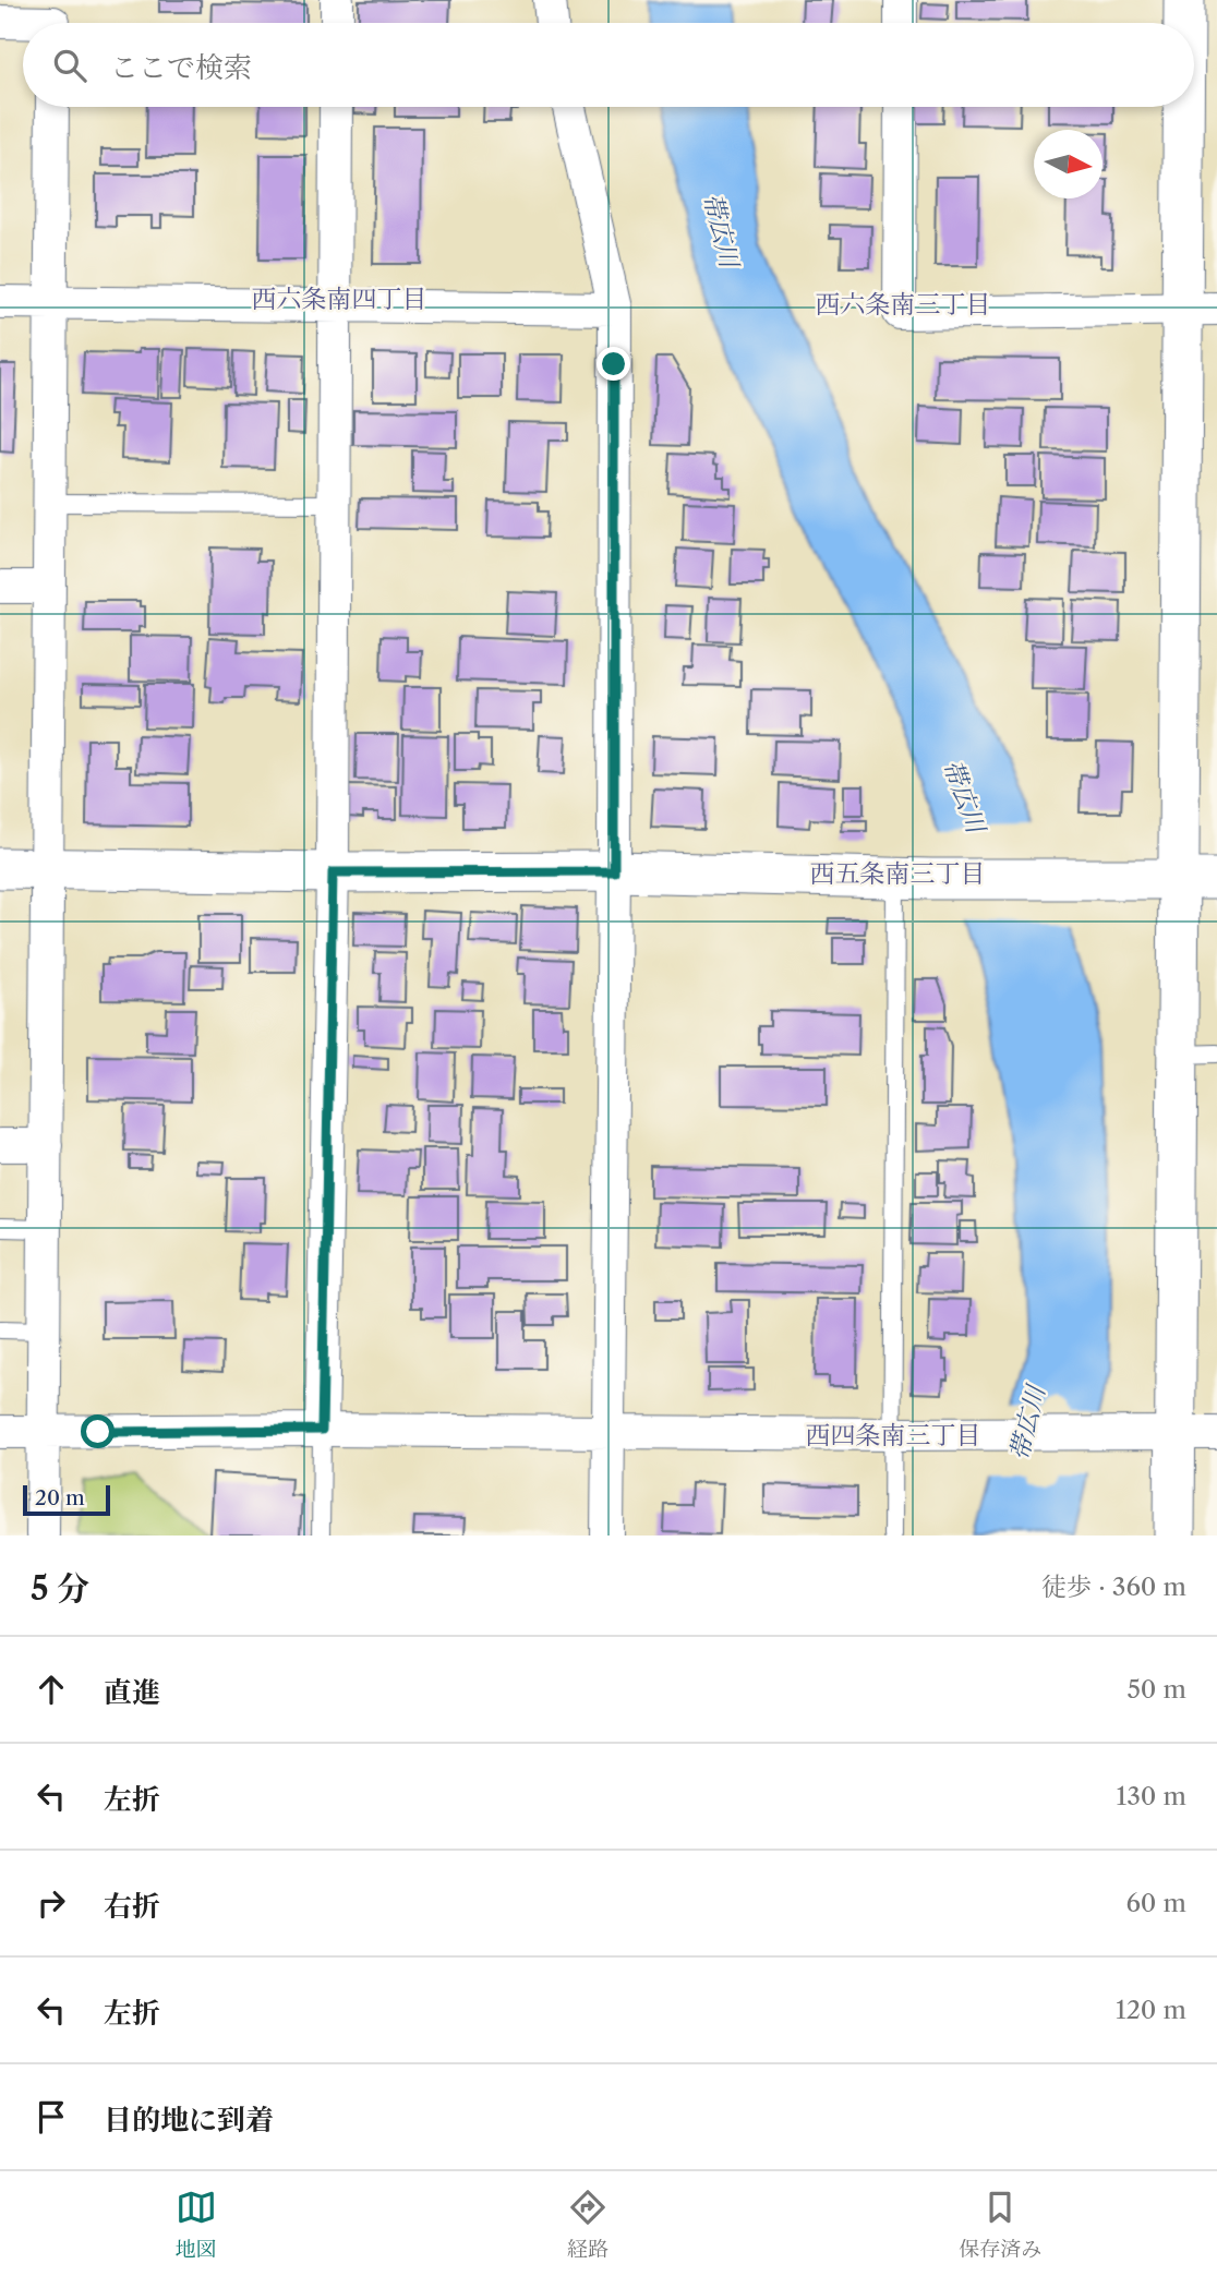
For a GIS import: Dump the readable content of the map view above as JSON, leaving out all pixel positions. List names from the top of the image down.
{
  "districts": [
    "西六条南四丁目",
    "西六条南三丁目",
    "西五条南三丁目",
    "西四条南三丁目"
  ],
  "water": ["帯広川"],
  "scale_bar": "20 m",
  "north": "right",
  "page": {
    "search": "ここで検索",
    "scale": "20 m",
    "heading": ["5 分", "徒歩 · 360 m"],
    "list": [
      ["直進", "50 m"],
      ["左折", "130 m"],
      ["右折", "60 m"],
      ["左折", "120 m"],
      "目的地に到着"
    ],
    "nav": ["地図", "経路", "保存済み"]
  }
}
